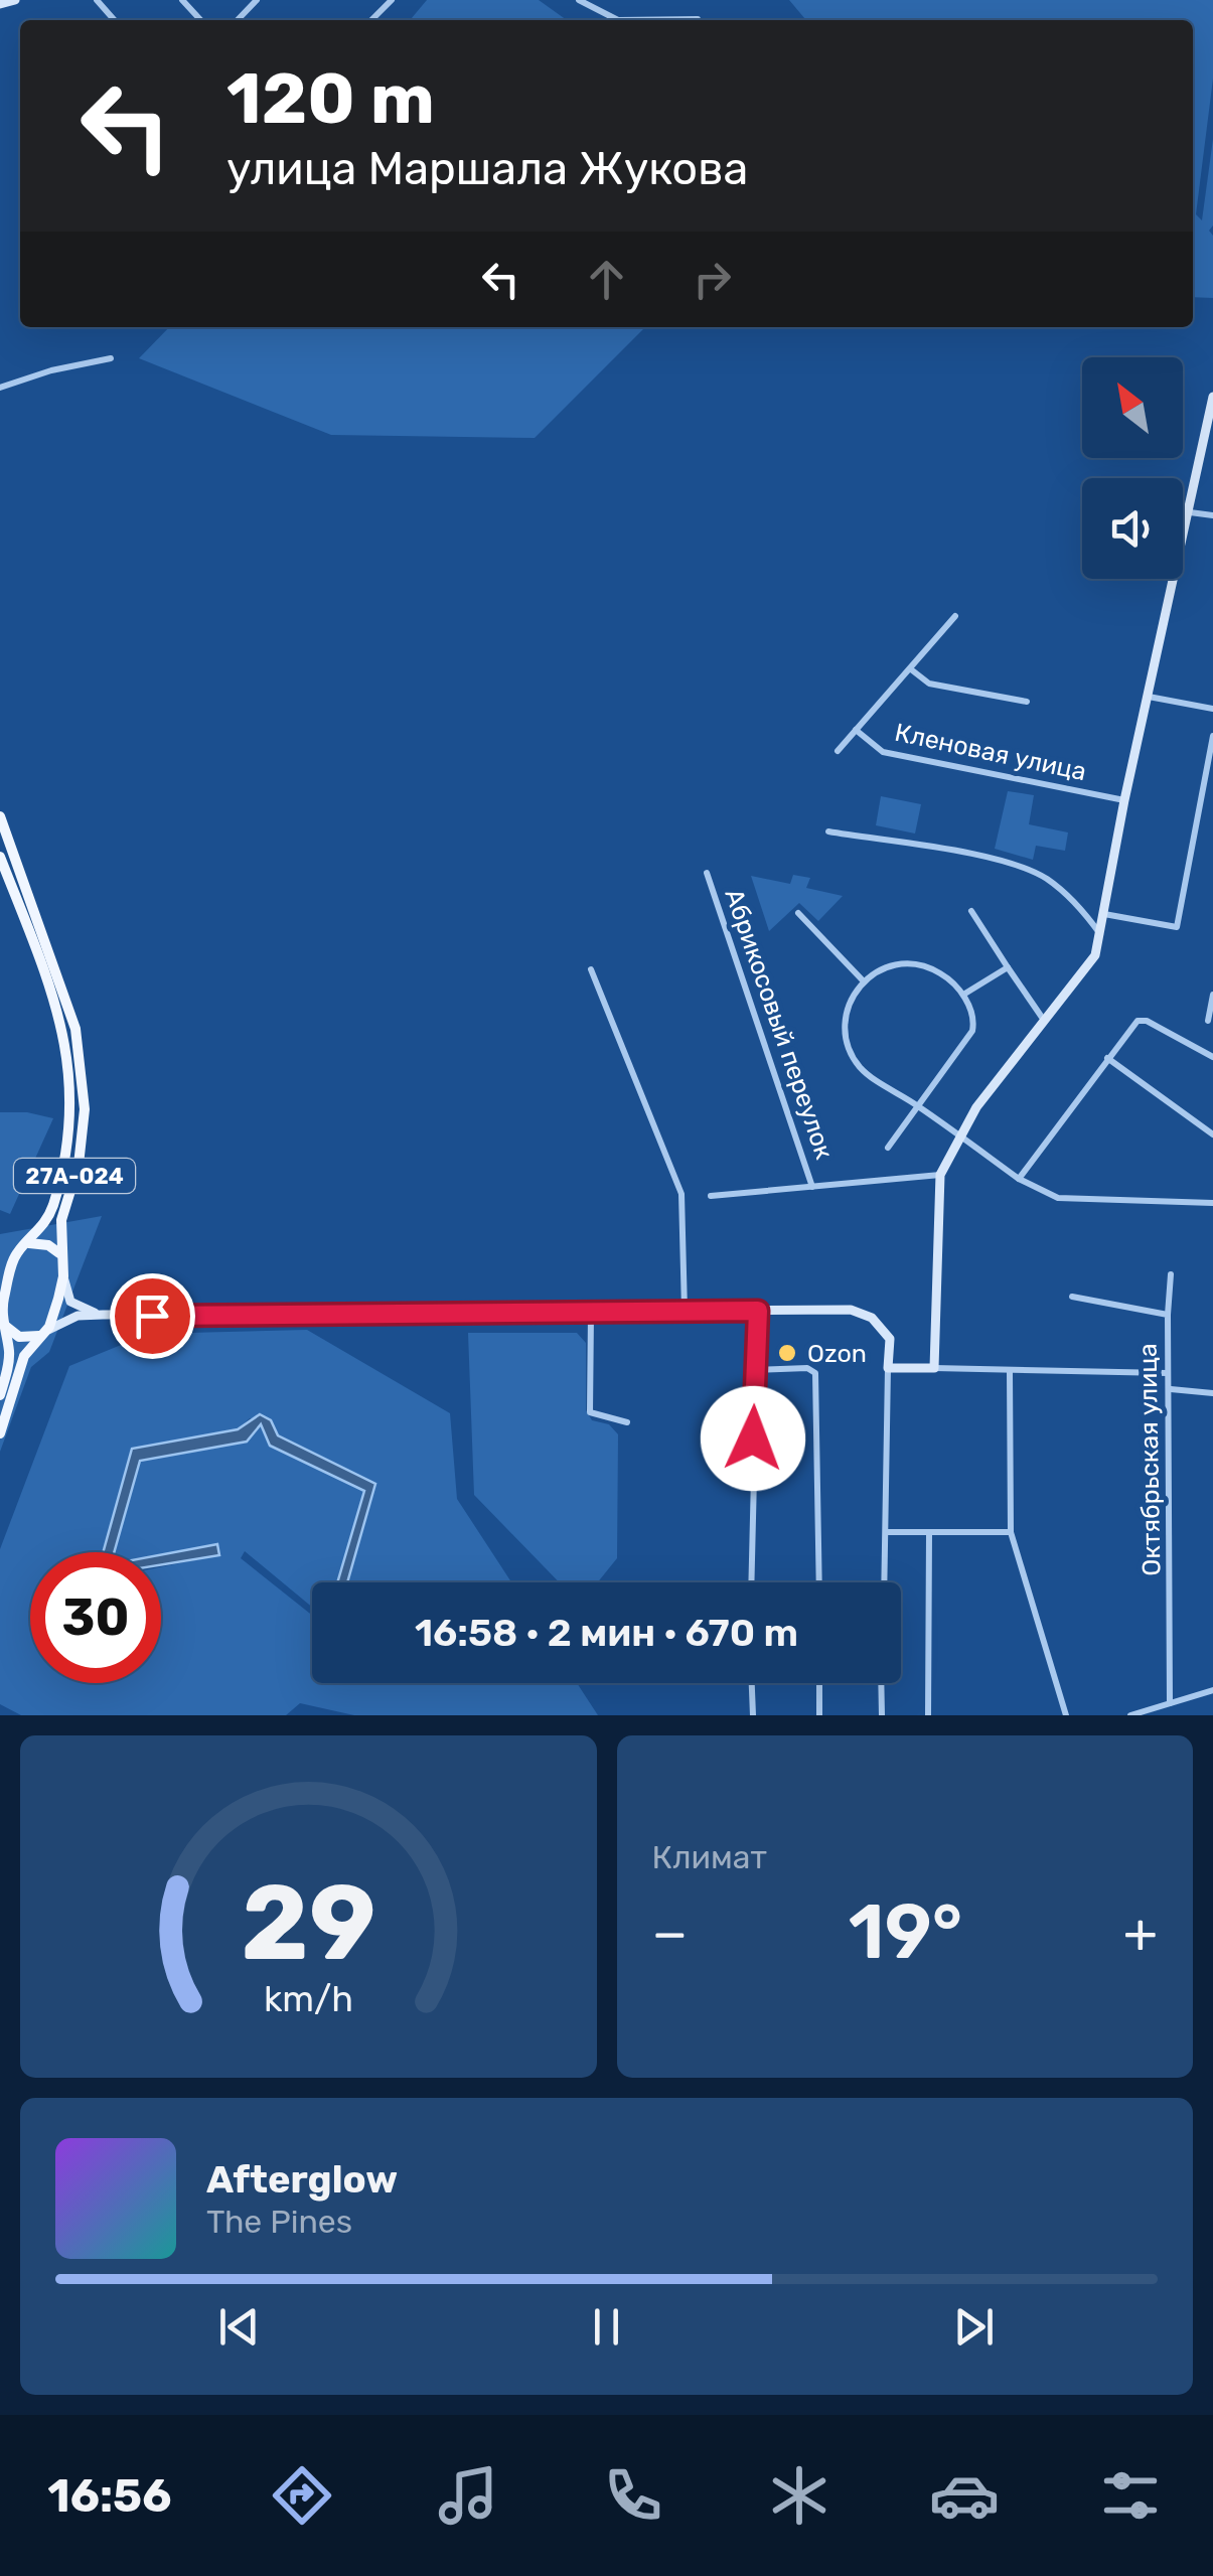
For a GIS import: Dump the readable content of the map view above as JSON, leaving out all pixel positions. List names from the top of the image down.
{
  "streets": {
    "main road": ["27А-024"],
    "street": ["Кленовая улица", "Абрикосовый переулок", "Октябрьская улица"]
  },
  "places": ["Ozon"],
  "north": "top left",
  "page": {
    "turn": ["120 m", "улица Маршала Жукова"],
    "limit": "30",
    "trip": "16:58 · 2 мин · 670 m",
    "tile": "Климат",
    "heat": ["−", "19°", "+"],
    "song": ["Afterglow", "The Pines"],
    "tabs": "16:56",
    "gauge": ["29", "km/h"]
  }
}
